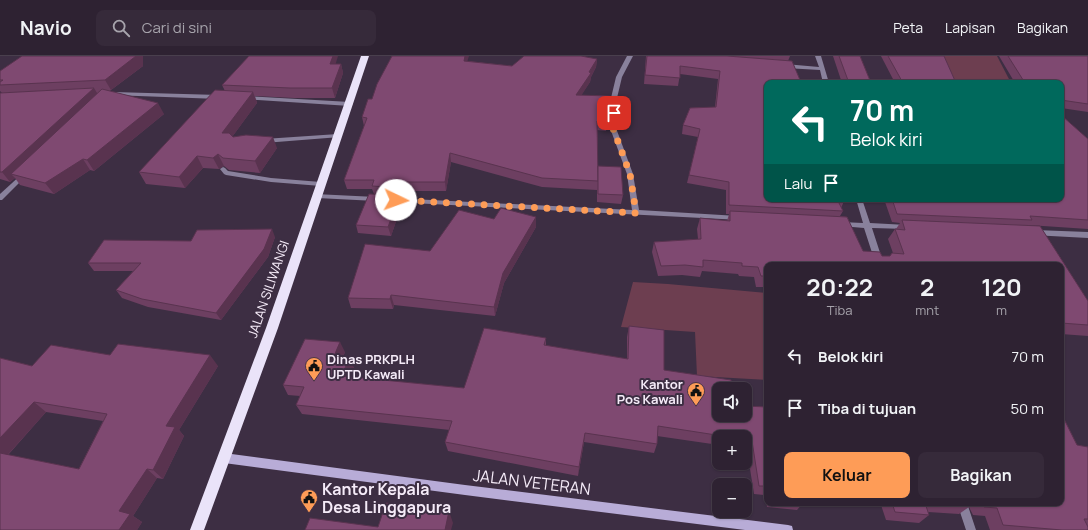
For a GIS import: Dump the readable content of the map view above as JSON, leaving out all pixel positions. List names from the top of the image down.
{
  "streets": {
    "highway": ["JALAN SILIWANGI"],
    "main road": ["JALAN VETERAN"]
  },
  "crossings": [
    ["JALAN SILIWANGI", "JALAN VETERAN"]
  ],
  "places": {
    "public building": ["Dinas PRKPLH UPTD Kawali", "Kantor Pos Kawali", "Kantor Kepala Desa Linggapura"]
  },
  "page": {
    "header": "Navio",
    "search": "Cari di sini",
    "nav": ["Peta", "Lapisan", "Bagikan"],
    "turn": ["70 m", "Belok kiri"],
    "then": "Lalu",
    "eta": [
      "20:22",
      "Tiba",
      "2",
      "mnt",
      "120",
      "m"
    ],
    "list": [
      {
        "name": "Belok kiri",
        "value": "70 m"
      },
      {
        "name": "Tiba di tujuan",
        "value": "50 m"
      }
    ],
    "map_buttons": ["+", "−"],
    "buttons": ["Keluar", "Bagikan"]
  }
}
